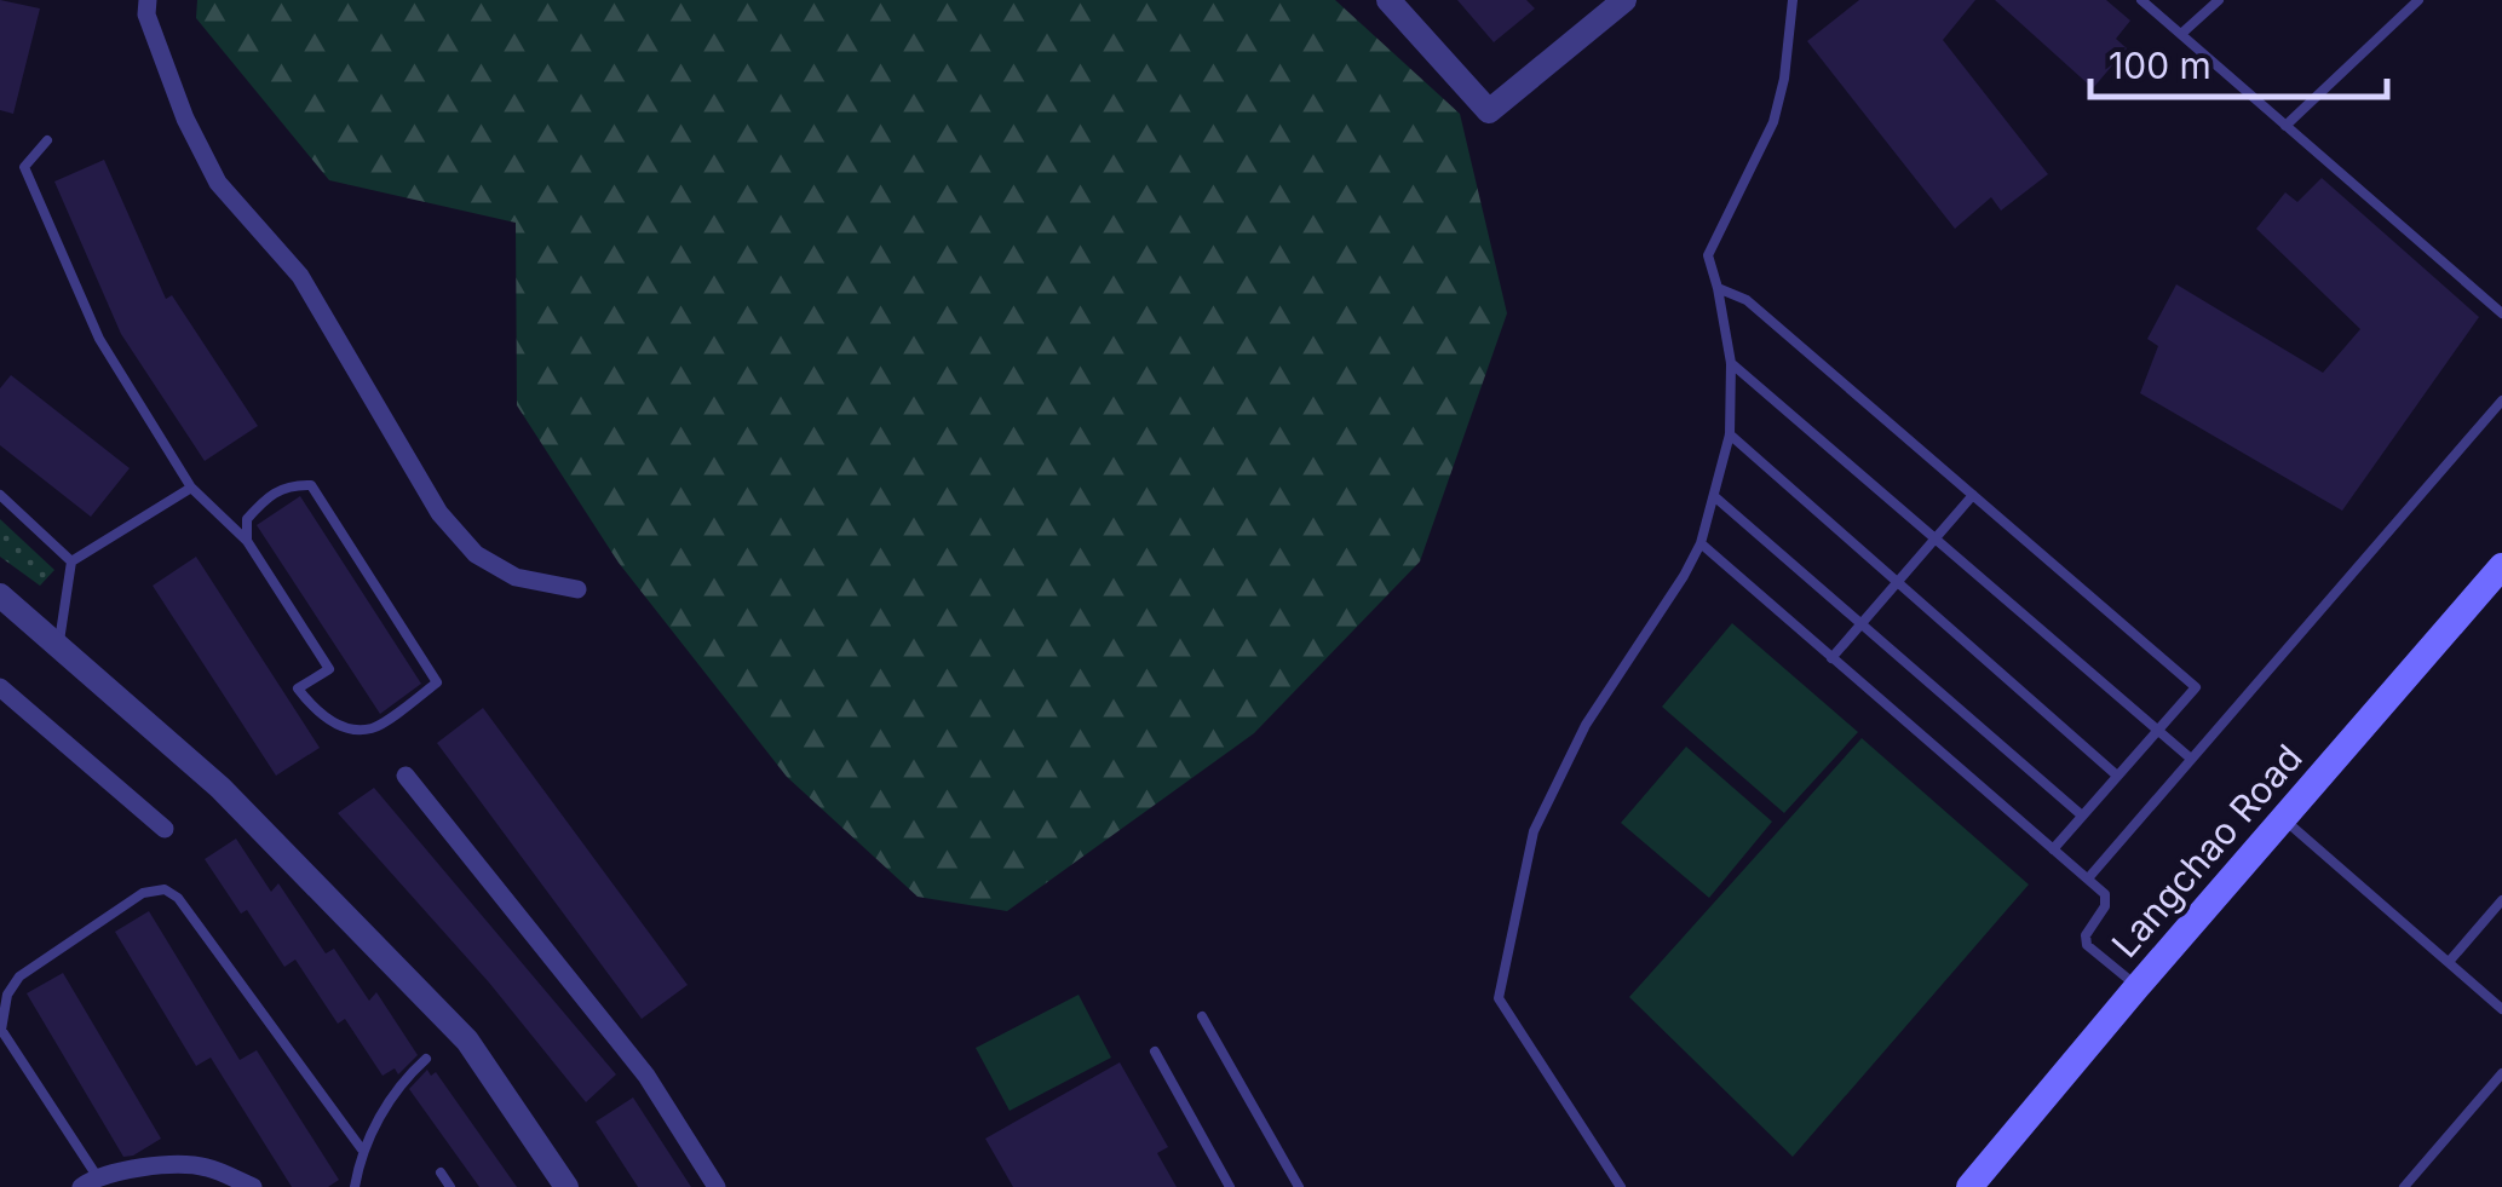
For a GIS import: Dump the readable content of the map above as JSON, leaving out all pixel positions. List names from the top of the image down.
{
  "streets": {
    "main road": ["Langchao Road"]
  },
  "scale_bar": "100 m"
}
